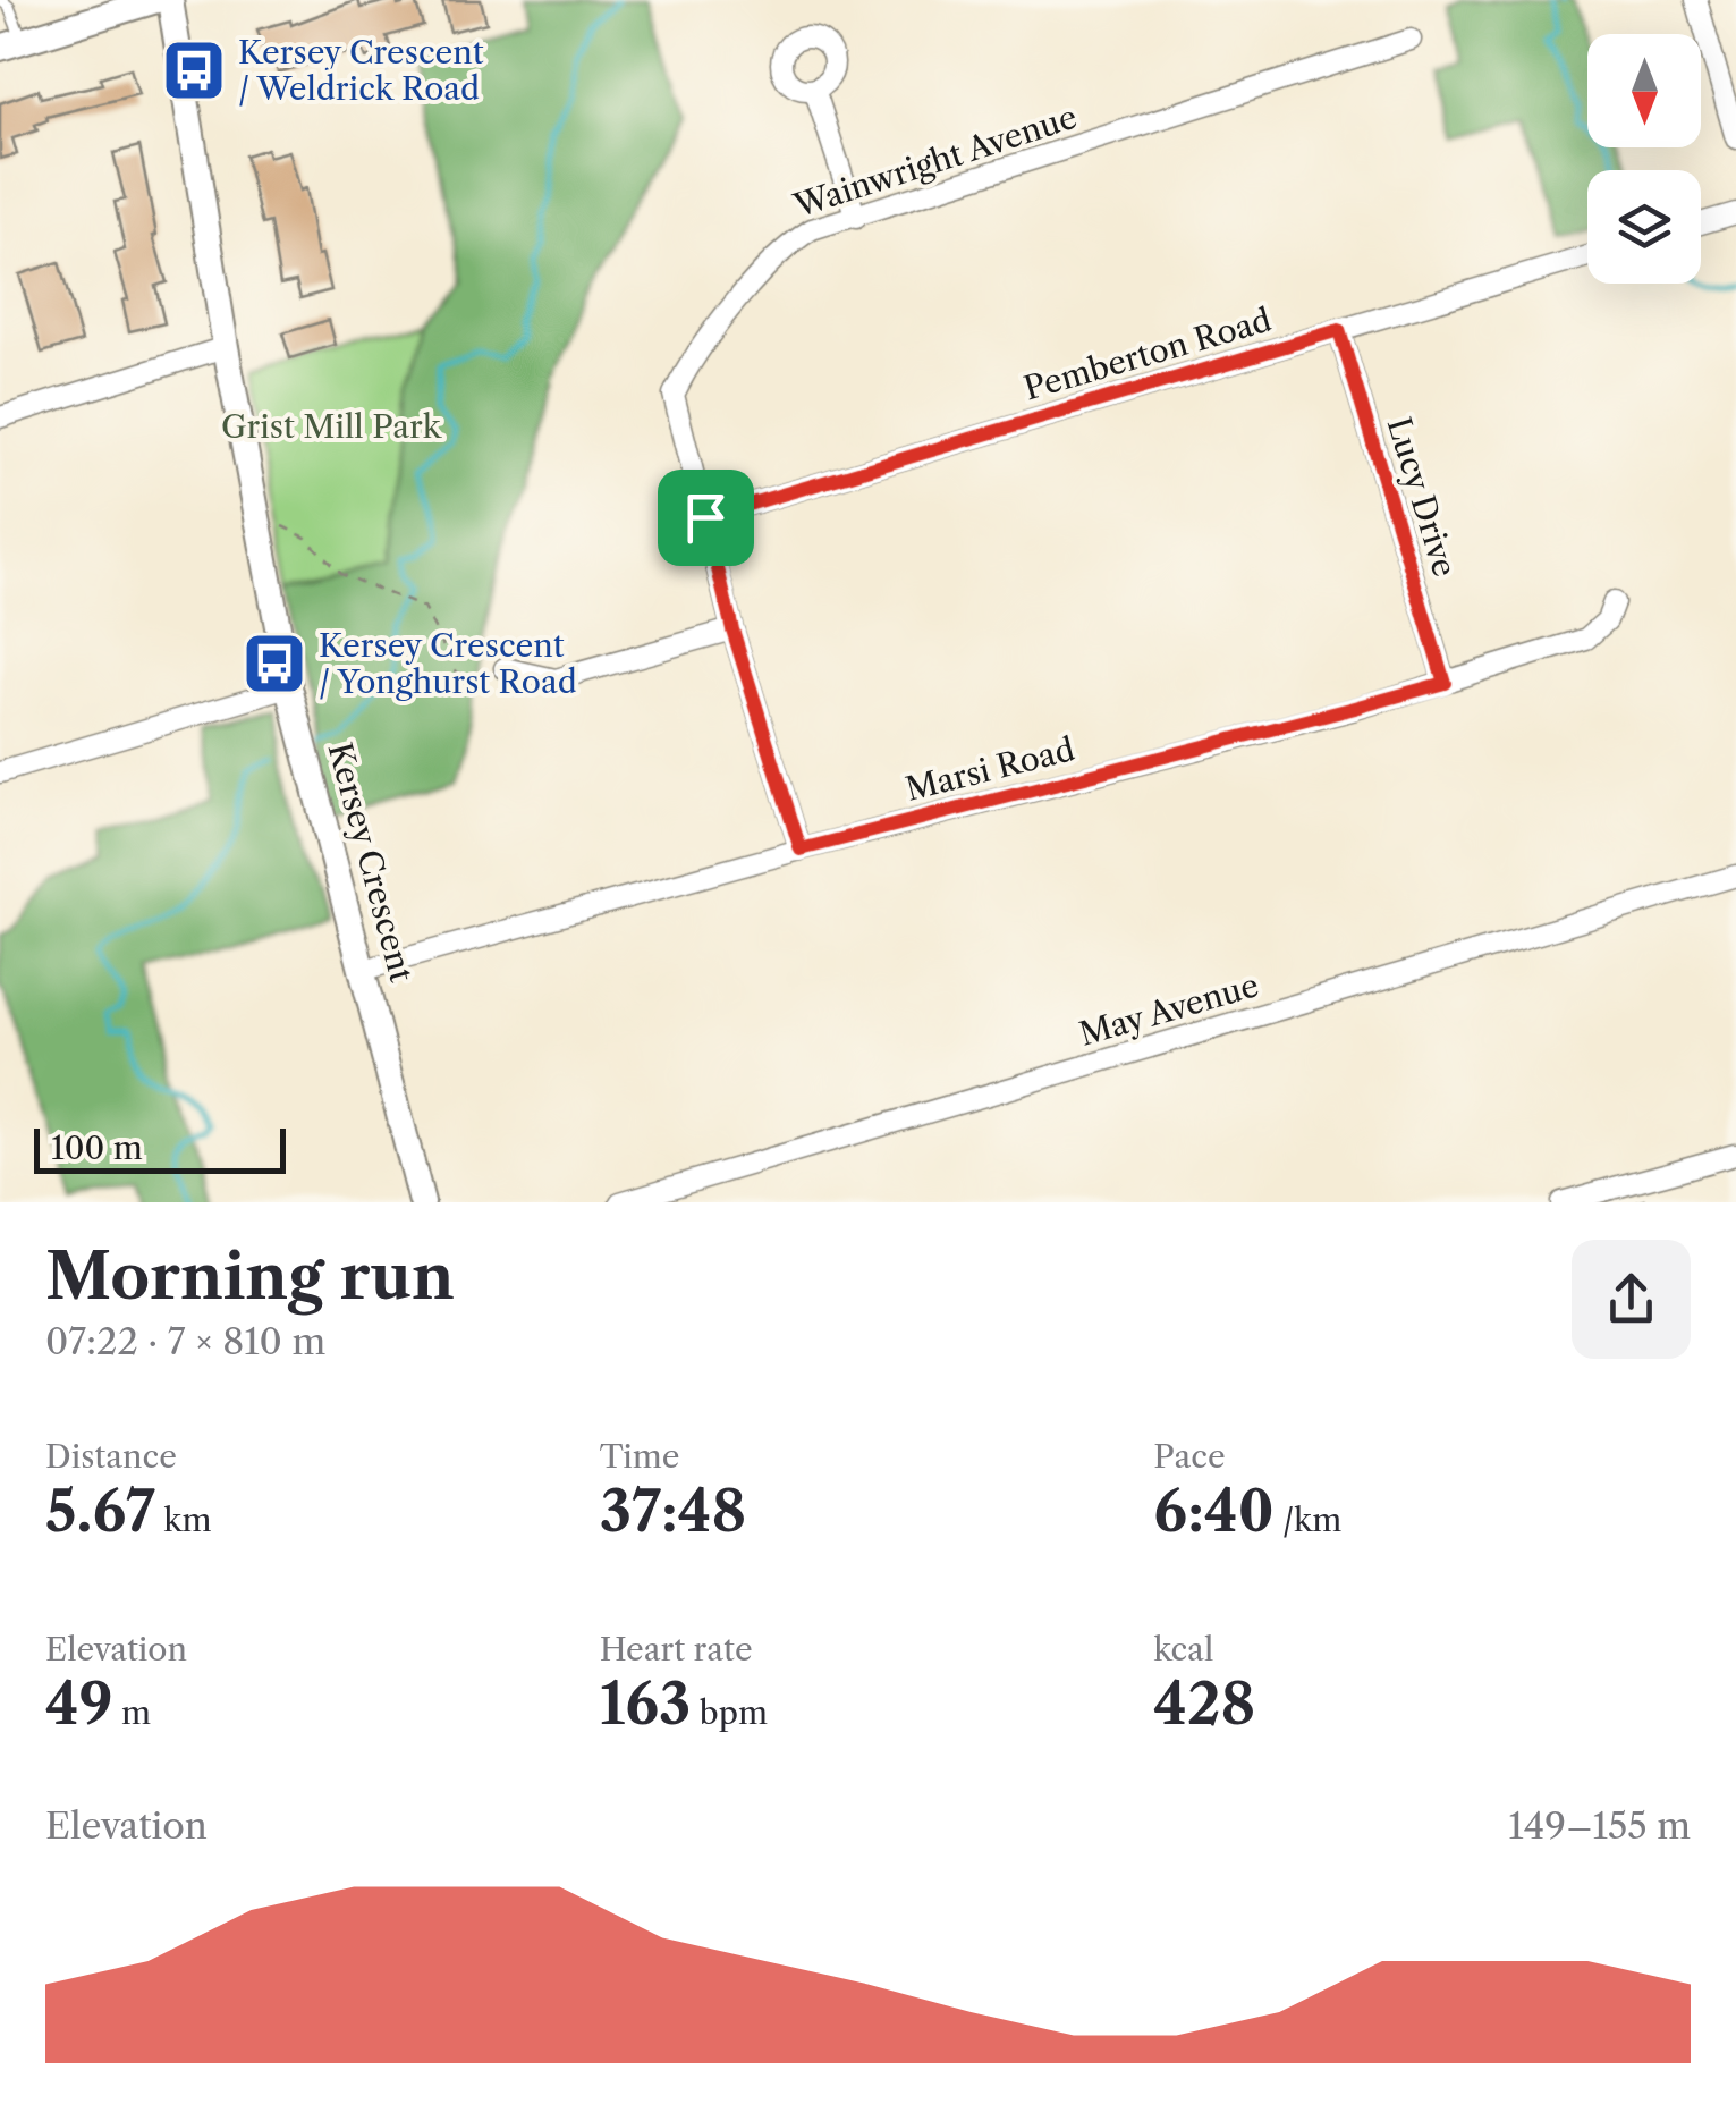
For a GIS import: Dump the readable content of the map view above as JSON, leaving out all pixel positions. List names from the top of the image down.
{
  "streets": {
    "street": [
      "Wainwright Avenue",
      "Pemberton Road",
      "Lucy Drive",
      "Marsi Road",
      "Kersey Crescent",
      "May Avenue"
    ]
  },
  "crossings": [
    ["Wainwright Avenue", "Pemberton Road"],
    ["Wainwright Avenue", "Marsi Road"],
    ["Pemberton Road", "Lucy Drive"],
    ["Lucy Drive", "Marsi Road"],
    ["Marsi Road", "Kersey Crescent"]
  ],
  "parks": ["Grist Mill Park"],
  "places": {
    "bus stop": ["Kersey Crescent / Weldrick Road", "Kersey Crescent / Yonghurst Road"]
  },
  "scale_bar": "100 m",
  "north": "bottom",
  "page": {
    "scale": "100 m",
    "heading": ["Morning run", "07:22 · 7 × 810 m"],
    "stats": [
      ["Distance", "5.67 km"],
      ["Time", "37:48"],
      ["Pace", "6:40 /km"],
      ["Elevation", "49 m"],
      ["Heart rate", "163 bpm"],
      ["kcal", "428"]
    ],
    "chart": ["Elevation", "149–155 m"]
  }
}
